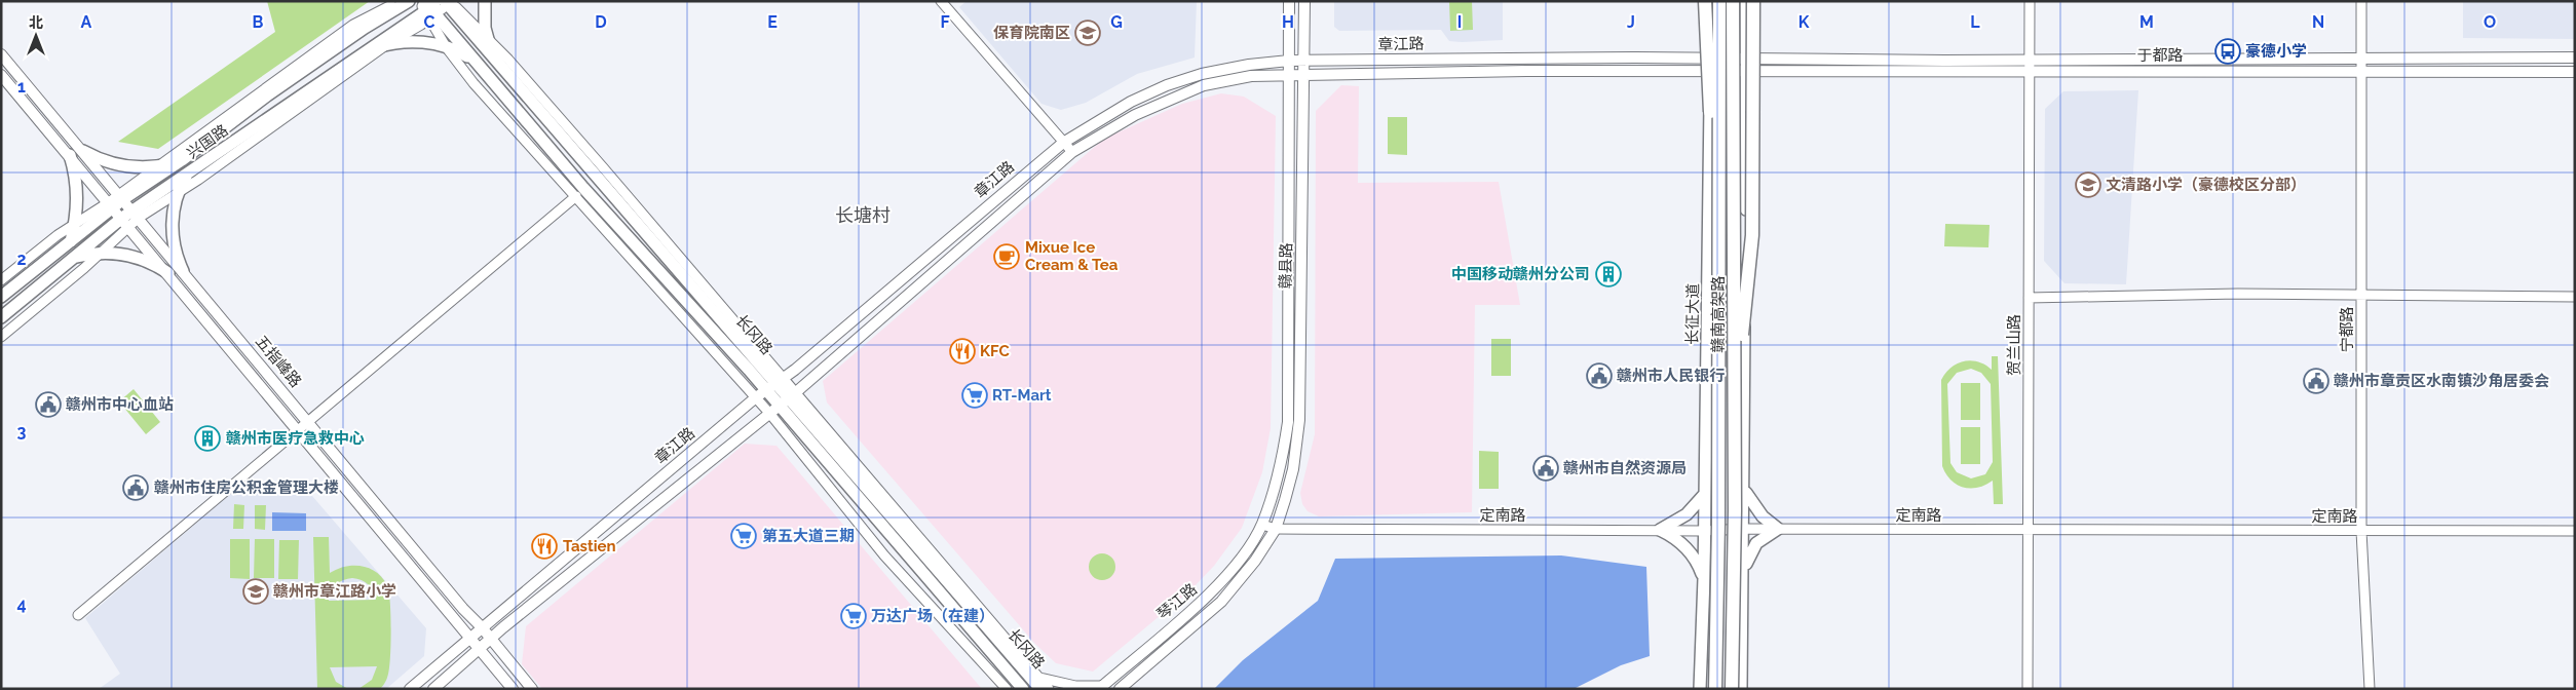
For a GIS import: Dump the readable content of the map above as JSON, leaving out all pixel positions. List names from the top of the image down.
{
  "streets": {
    "highway": ["赣南高架路"],
    "main road": [
      "章江路",
      "于都路",
      "兴国路",
      "赣县路",
      "长征大道",
      "长冈路",
      "五指峰路",
      "琴江路"
    ],
    "street": ["宁都路", "贺兰山路", "定南路"]
  },
  "crossings": [
    ["章江路", "于都路"],
    ["章江路", "赣县路"],
    ["章江路", "长征大道"],
    ["章江路", "长冈路"],
    ["章江路", "五指峰路"],
    ["于都路", "宁都路"],
    ["于都路", "贺兰山路"],
    ["兴国路", "长冈路"],
    ["兴国路", "五指峰路"],
    ["赣县路", "定南路"],
    ["赣县路", "琴江路"],
    ["长征大道", "定南路"],
    ["宁都路", "定南路"],
    ["贺兰山路", "定南路"],
    ["定南路", "琴江路"]
  ],
  "districts": ["长塘村"],
  "places": {
    "school or university": ["保育院南区", "文清路小学（豪德校区分部）", "赣州市章江路小学"],
    "bus stop": ["豪德小学"],
    "cafe": ["Mixue Ice Cream & Tea"],
    "building": ["中国移动赣州分公司", "赣州市医疗急救中心"],
    "restaurant": ["KFC", "Tastien"],
    "public building": [
      "赣州市人民银行",
      "赣州市章贡区水南镇沙角居委会",
      "赣州市中心血站",
      "赣州市自然资源局",
      "赣州市住房公积金管理大楼"
    ],
    "supermarket": ["RT-Mart", "第五大道三期", "万达广场（在建）"]
  },
  "north": "top",
  "grid": {
    "columns": [
      "A",
      "B",
      "C",
      "D",
      "E",
      "F",
      "G",
      "H",
      "I",
      "J",
      "K",
      "L",
      "M",
      "N",
      "O"
    ],
    "rows": [
      "1",
      "2",
      "3",
      "4"
    ]
  }
}
